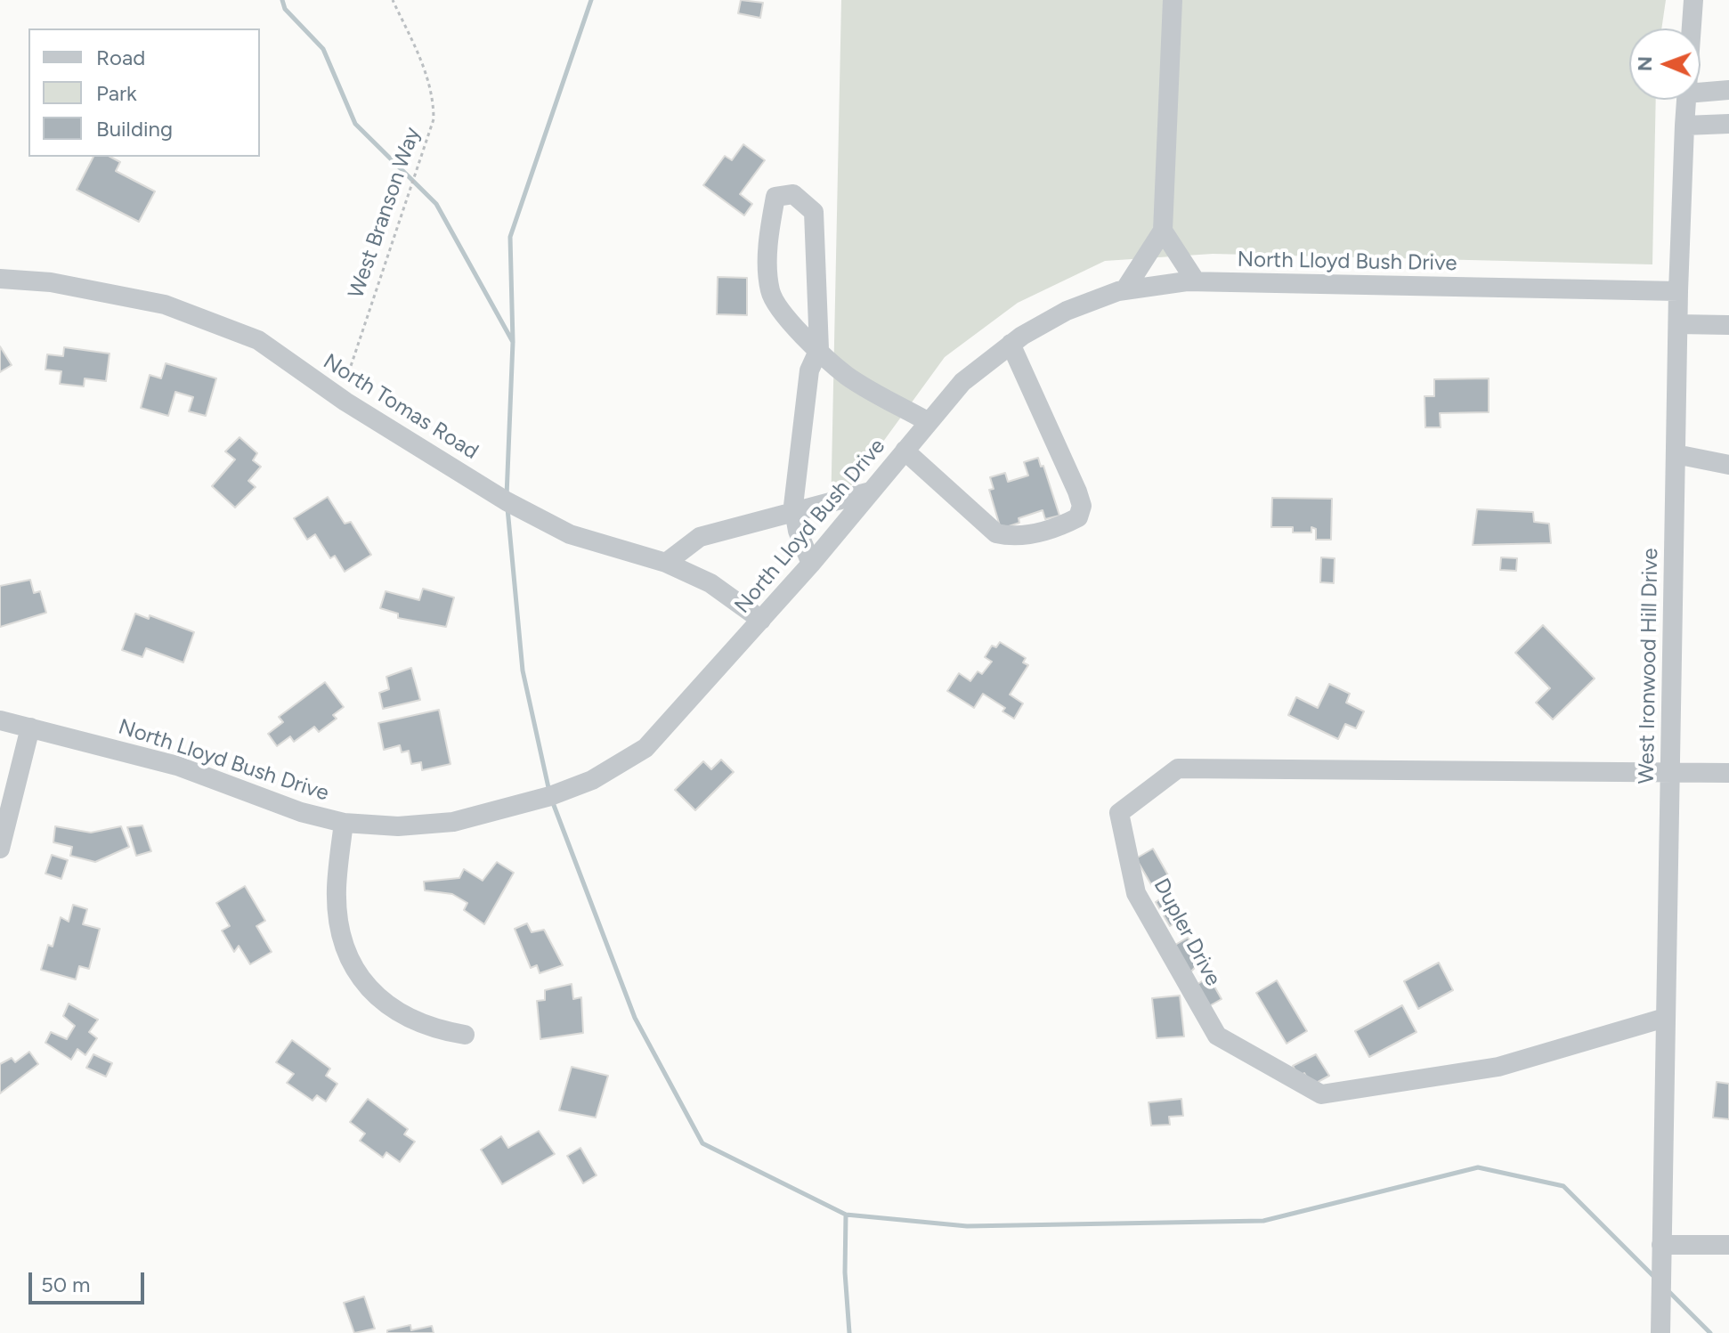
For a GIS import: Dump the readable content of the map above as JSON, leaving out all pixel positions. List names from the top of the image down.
{
  "streets": {
    "street": [
      "North Lloyd Bush Drive",
      "North Tomas Road",
      "West Ironwood Hill Drive",
      "Dupler Drive"
    ],
    "path": ["West Branson Way"]
  },
  "crossings": [
    ["West Branson Way", "North Tomas Road"],
    ["North Lloyd Bush Drive", "North Tomas Road"],
    ["North Lloyd Bush Drive", "West Ironwood Hill Drive"],
    ["West Ironwood Hill Drive", "Dupler Drive"]
  ],
  "legend": ["Road", "Park", "Building"],
  "scale_bar": "50 m",
  "north": "left"
}
